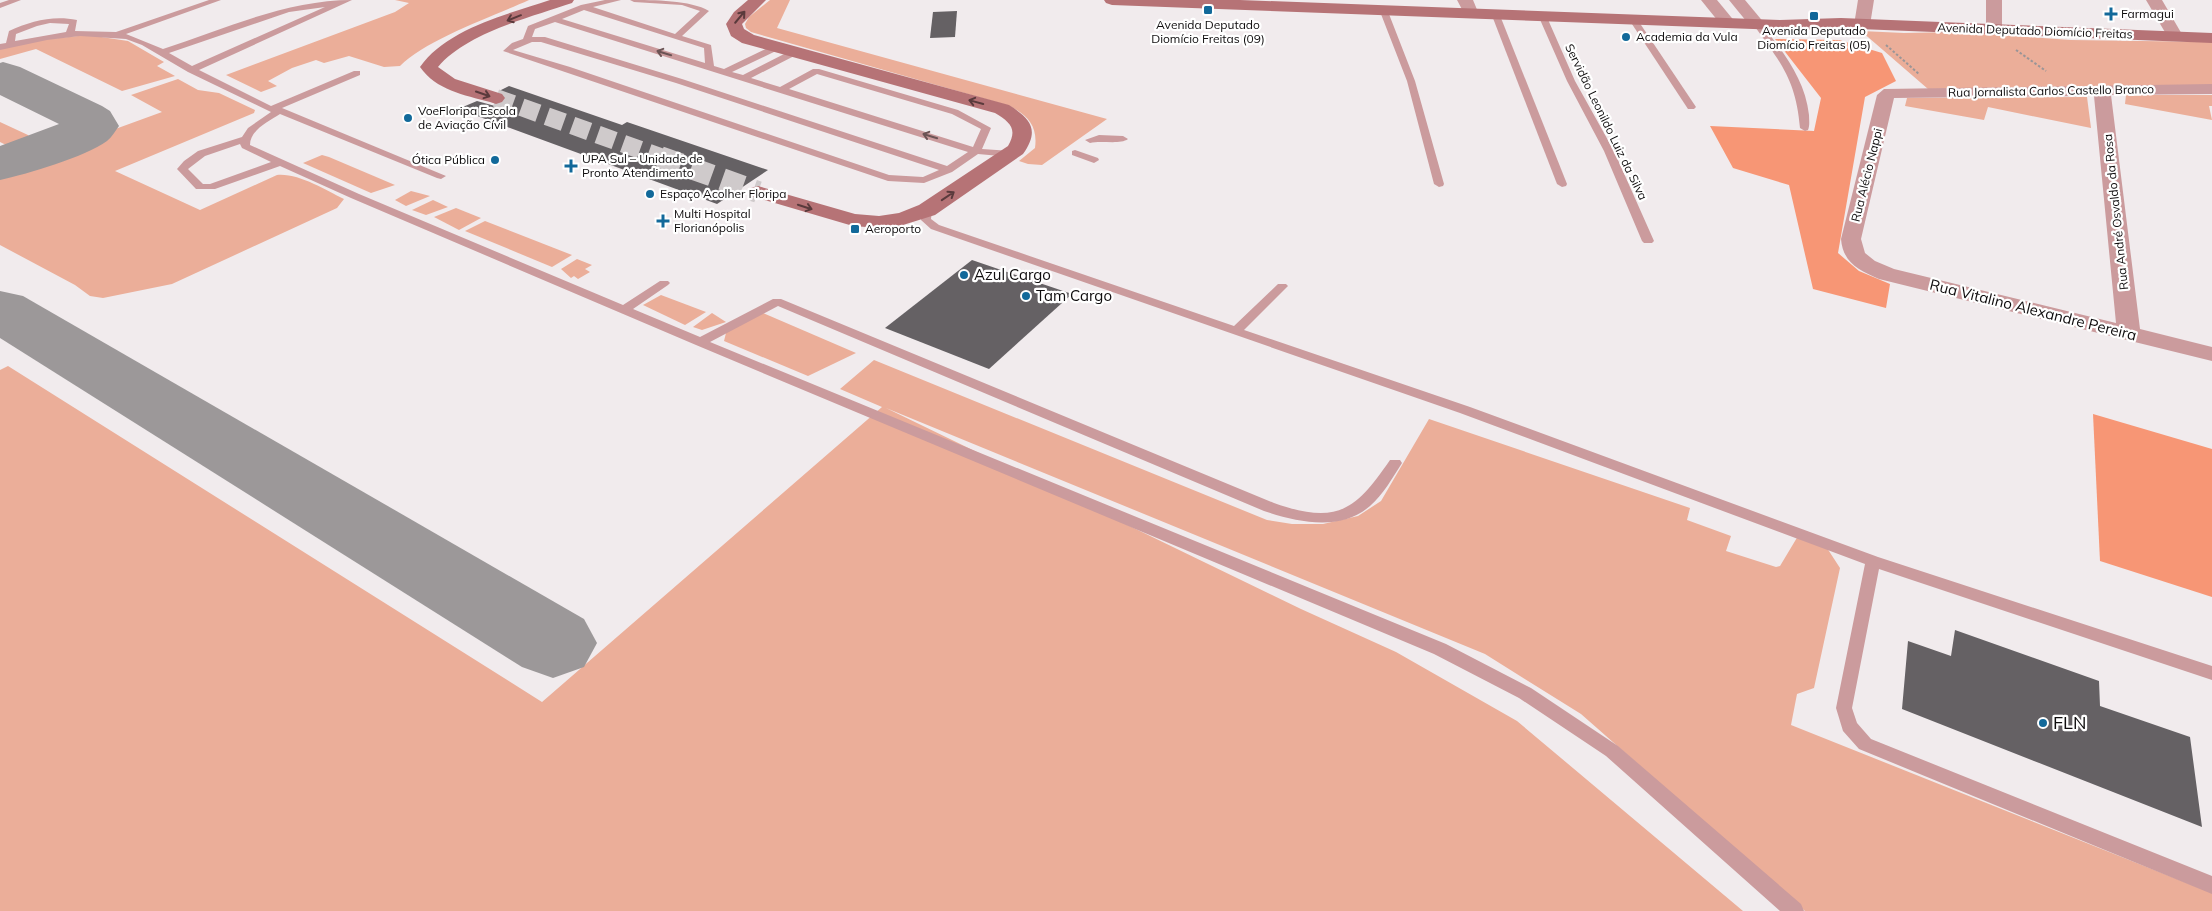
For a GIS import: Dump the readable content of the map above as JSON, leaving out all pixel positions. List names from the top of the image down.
{
  "streets": {
    "street": [
      "Avenida Deputado Diomício Freitas",
      "Rua Jornalista Carlos Castello Branco",
      "Rua Alécio Nappi",
      "Rua André Osvaldo da Rosa",
      "Rua Vitalino Alexandre Pereira"
    ],
    "lane": ["Servidão Leonildo Luiz da Silva"]
  },
  "crossings": [
    ["Avenida Deputado Diomício Freitas", "Servidão Leonildo Luiz da Silva"],
    ["Rua Jornalista Carlos Castello Branco", "Rua Alécio Nappi"],
    ["Rua Jornalista Carlos Castello Branco", "Rua André Osvaldo da Rosa"],
    ["Rua Alécio Nappi", "Rua Vitalino Alexandre Pereira"],
    ["Rua André Osvaldo da Rosa", "Rua Vitalino Alexandre Pereira"]
  ],
  "places": {
    "transit": ["Avenida Deputado Diomício Freitas (09)", "Avenida Deputado Diomício Freitas (05)", "Aeroporto"],
    "health": ["Farmagui", "UPA Sul – Unidade de Pronto Atendimento", "Multi Hospital Florianópolis"],
    "other": [
      "Academia da Vula",
      "VoeFloripa Escola de Aviação Cívil",
      "Ótica Pública",
      "Espaço Acolher Floripa",
      "Azul Cargo",
      "Tam Cargo",
      "FLN"
    ]
  }
}
